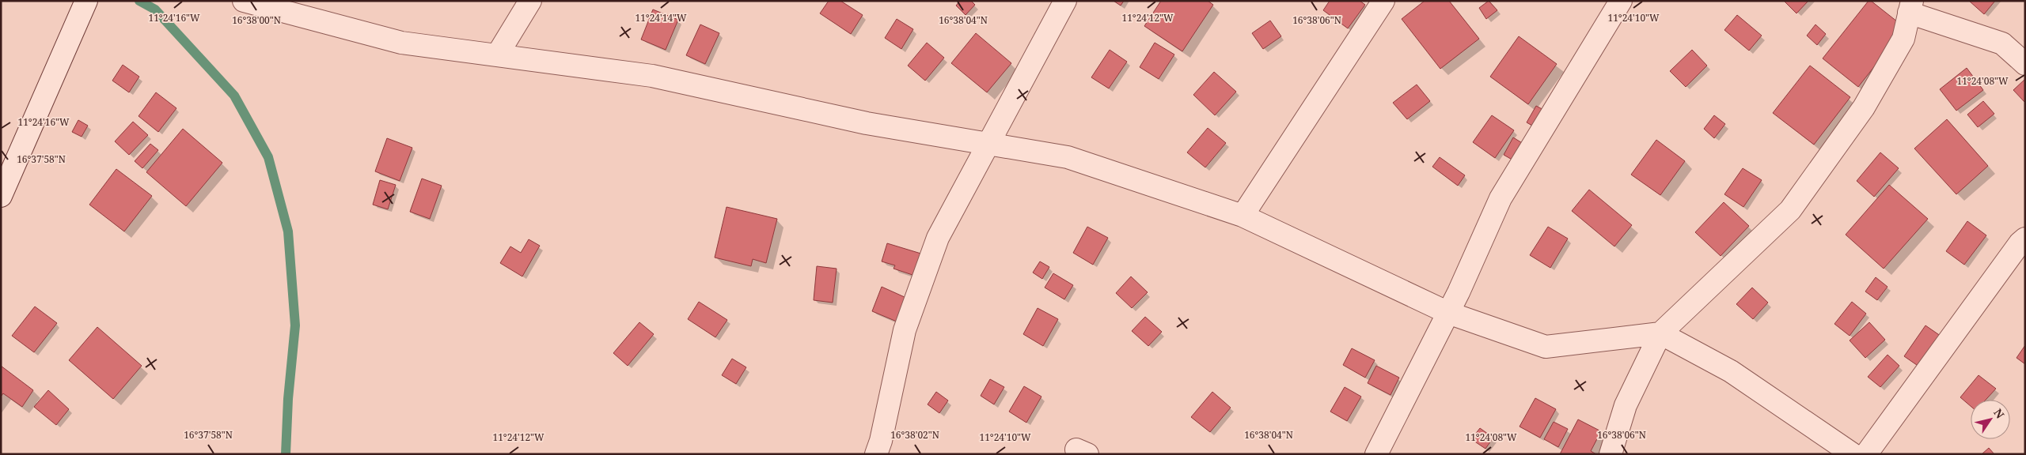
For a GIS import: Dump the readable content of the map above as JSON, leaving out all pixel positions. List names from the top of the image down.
{
  "north": "top right",
  "coordinates": [
    "11°24'16\"W",
    "11°24'14\"W",
    "11°24'12\"W",
    "11°24'10\"W",
    "16°38'00\"N",
    "16°38'04\"N",
    "16°38'06\"N",
    "11°24'08\"W",
    "16°37'58\"N",
    "16°38'02\"N"
  ]
}
